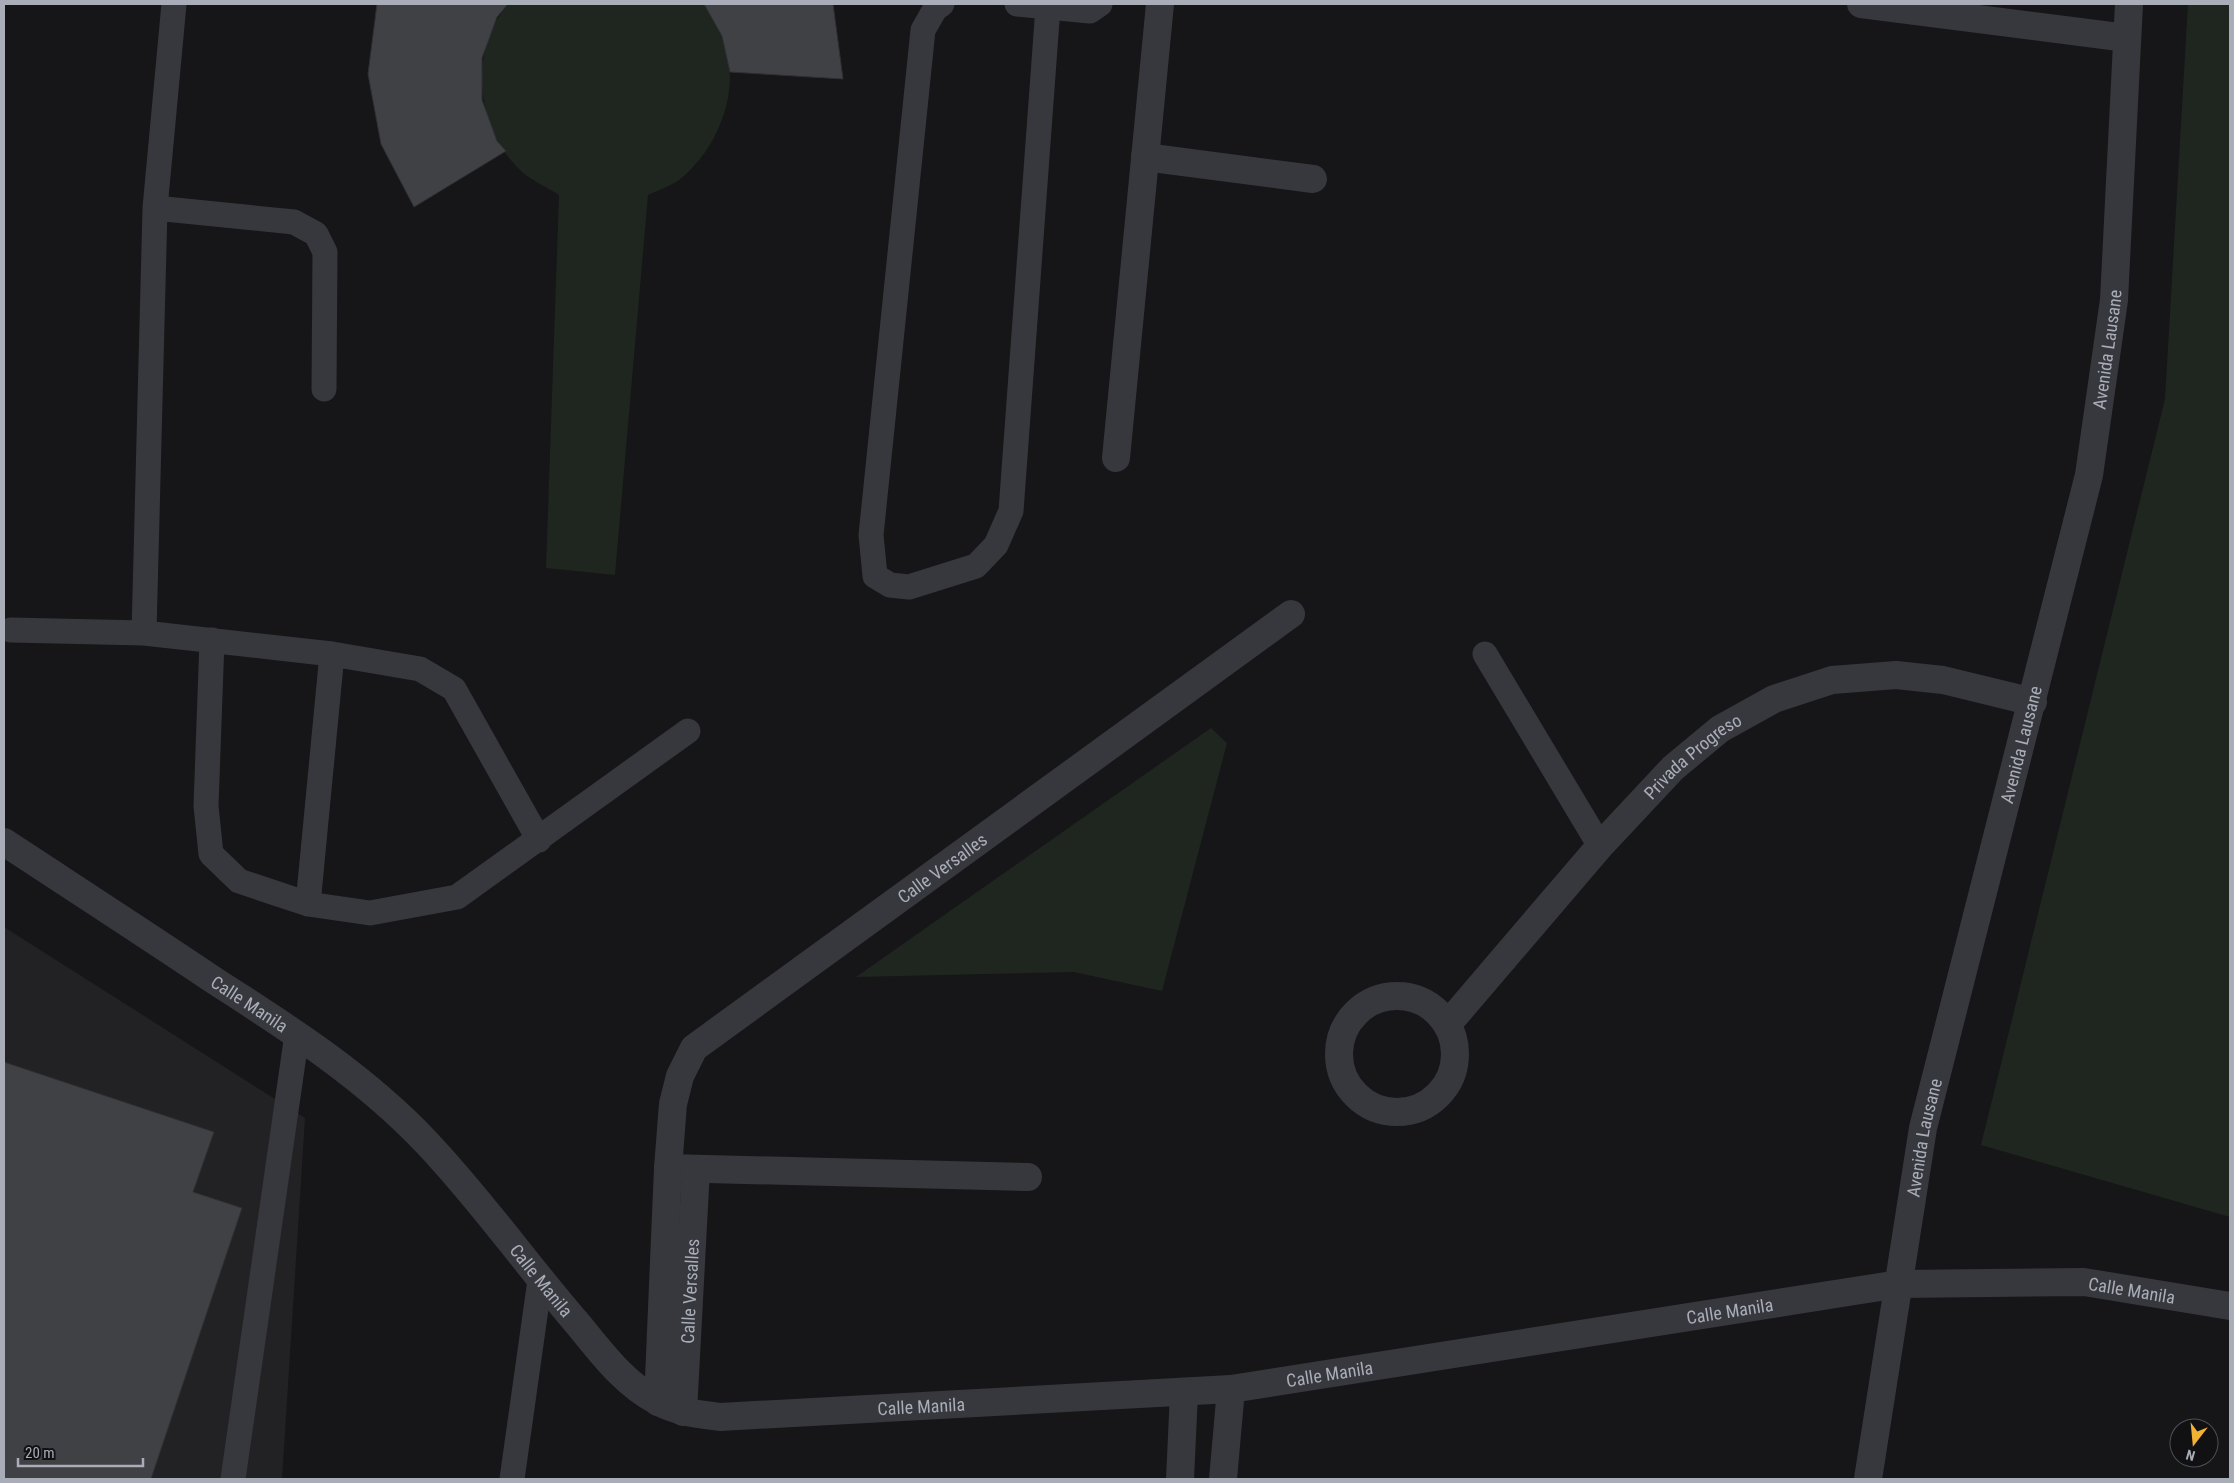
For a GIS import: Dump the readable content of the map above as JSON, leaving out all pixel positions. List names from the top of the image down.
{
  "streets": {
    "street": [
      "Avenida Lausane",
      "Privada Progreso",
      "Calle Versalles",
      "Calle Manila"
    ]
  },
  "crossings": [
    ["Avenida Lausane", "Privada Progreso"],
    ["Avenida Lausane", "Calle Manila"],
    ["Calle Versalles", "Calle Manila"]
  ],
  "scale_bar": "20 m",
  "north": "bottom"
}
